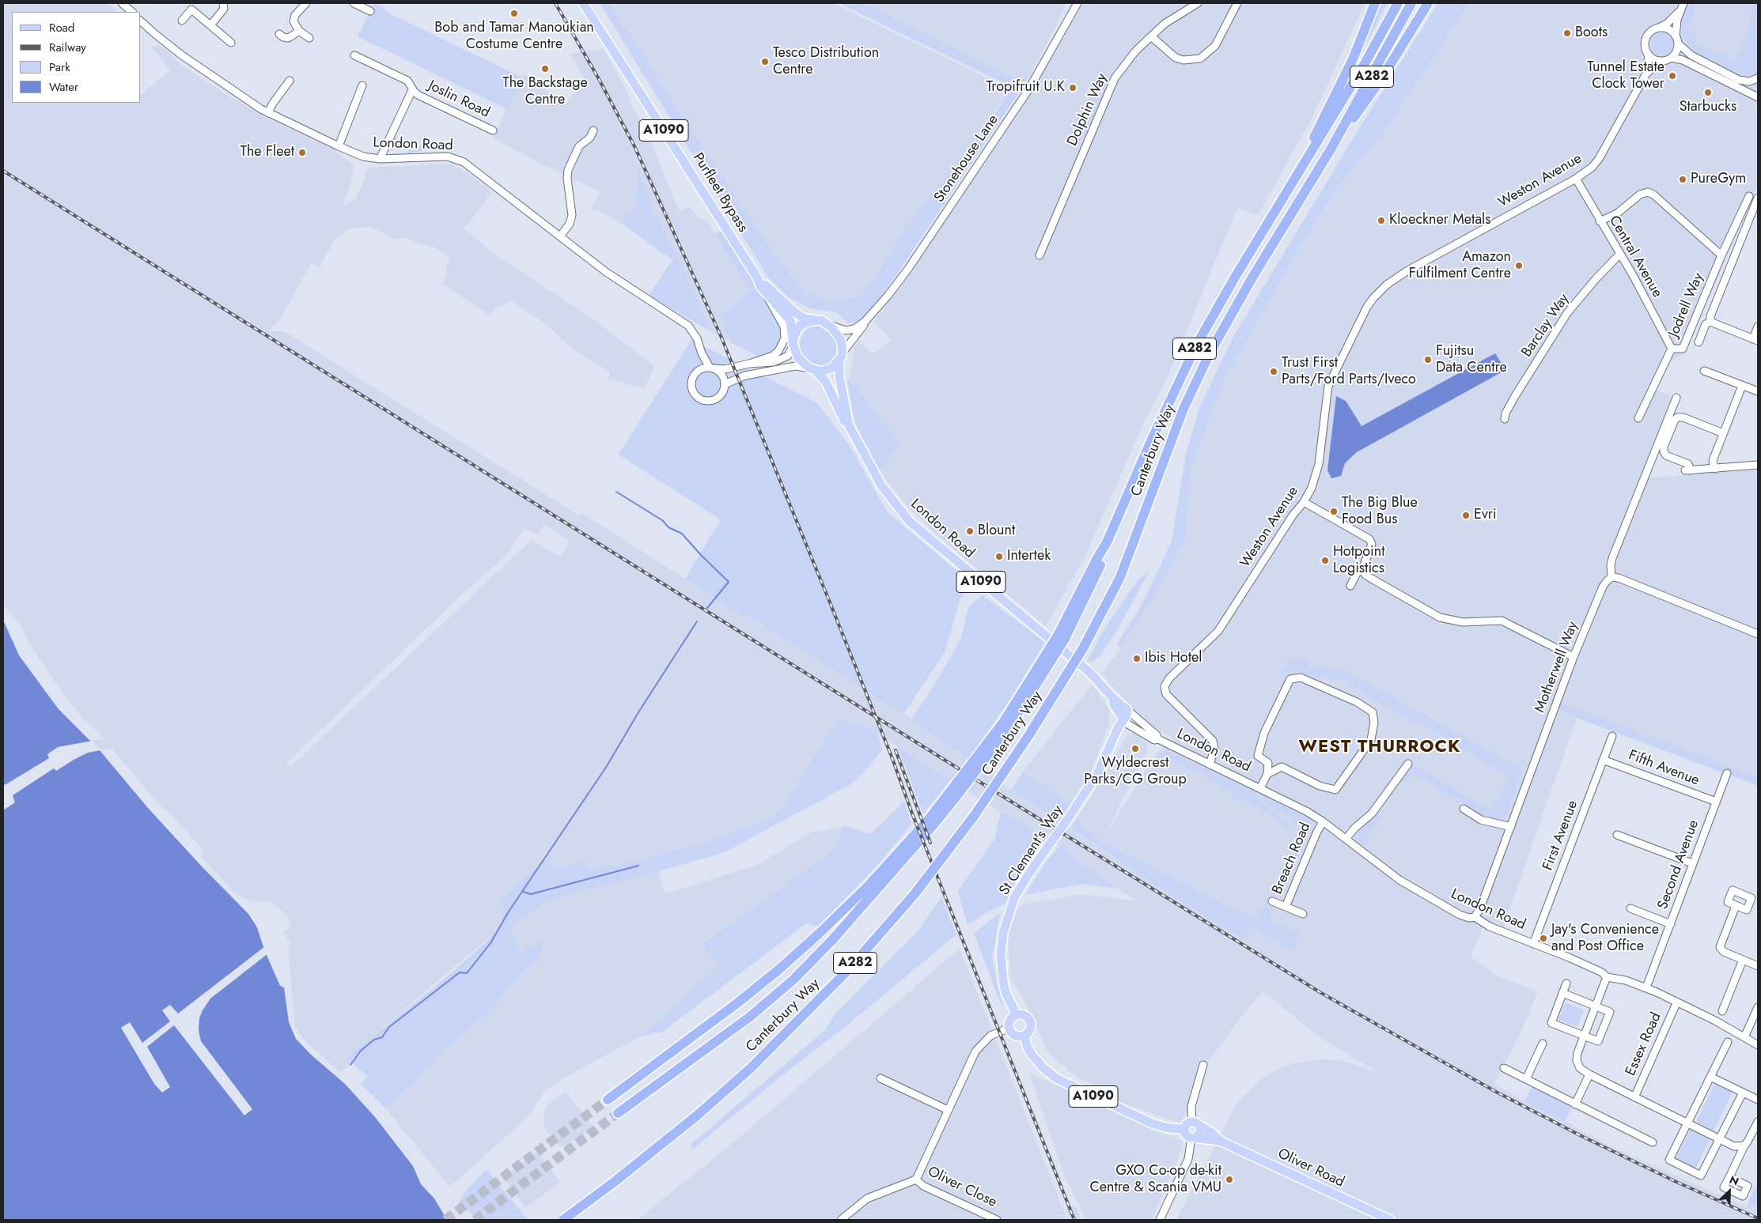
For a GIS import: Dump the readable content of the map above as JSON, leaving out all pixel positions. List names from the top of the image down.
{
  "streets": {
    "highway": ["A282", "Canterbury Way"],
    "main road": [
      "A1090",
      "London Road",
      "Purfleet Bypass",
      "St Clement's Way",
      "Oliver Road"
    ],
    "street": [
      "Joslin Road",
      "Dolphin Way",
      "Stonehouse Lane",
      "Weston Avenue",
      "Central Avenue",
      "Jodrell Way",
      "Barclay Way",
      "Motherwell Way",
      "Fifth Avenue",
      "First Avenue",
      "Breach Road",
      "Second Avenue",
      "Essex Road",
      "Oliver Close"
    ]
  },
  "crossings": [
    ["A282", "Canterbury Way"],
    ["A1090", "London Road"],
    ["A1090", "Stonehouse Lane"],
    ["A1090", "Purfleet Bypass"],
    ["A1090", "St Clement's Way"],
    ["A1090", "Oliver Road"],
    ["A1090", "Oliver Close"],
    ["London Road", "Stonehouse Lane"],
    ["London Road", "Weston Avenue"],
    ["London Road", "Purfleet Bypass"],
    ["London Road", "Motherwell Way"],
    ["London Road", "First Avenue"],
    ["London Road", "St Clement's Way"],
    ["London Road", "Breach Road"],
    ["London Road", "Second Avenue"],
    ["London Road", "Essex Road"],
    ["Stonehouse Lane", "Purfleet Bypass"],
    ["Weston Avenue", "Central Avenue"],
    ["Central Avenue", "Jodrell Way"],
    ["Central Avenue", "Barclay Way"],
    ["Fifth Avenue", "First Avenue"],
    ["Fifth Avenue", "Second Avenue"],
    ["St Clement's Way", "Oliver Close"]
  ],
  "districts": ["WEST THURROCK"],
  "places": [
    "Bob and Tamar Manoukian Costume Centre",
    "Boots",
    "Tesco Distribution Centre",
    "The Backstage Centre",
    "Tunnel Estate Clock Tower",
    "Tropifruit U.K",
    "Starbucks",
    "The Fleet",
    "PureGym",
    "Kloeckner Metals",
    "Amazon Fulfilment Centre",
    "Fujitsu Data Centre",
    "Trust First Parts/Ford Parts/Iveco",
    "The Big Blue Food Bus",
    "Evri",
    "Blount",
    "Intertek",
    "Hotpoint Logistics",
    "Ibis Hotel",
    "Wyldecrest Parks/CG Group",
    "Jay's Convenience and Post Office",
    "GXO Co-op de-kit Centre & Scania VMU"
  ],
  "legend": [
    "Road",
    "Railway",
    "Park",
    "Water"
  ],
  "north": "top right"
}
